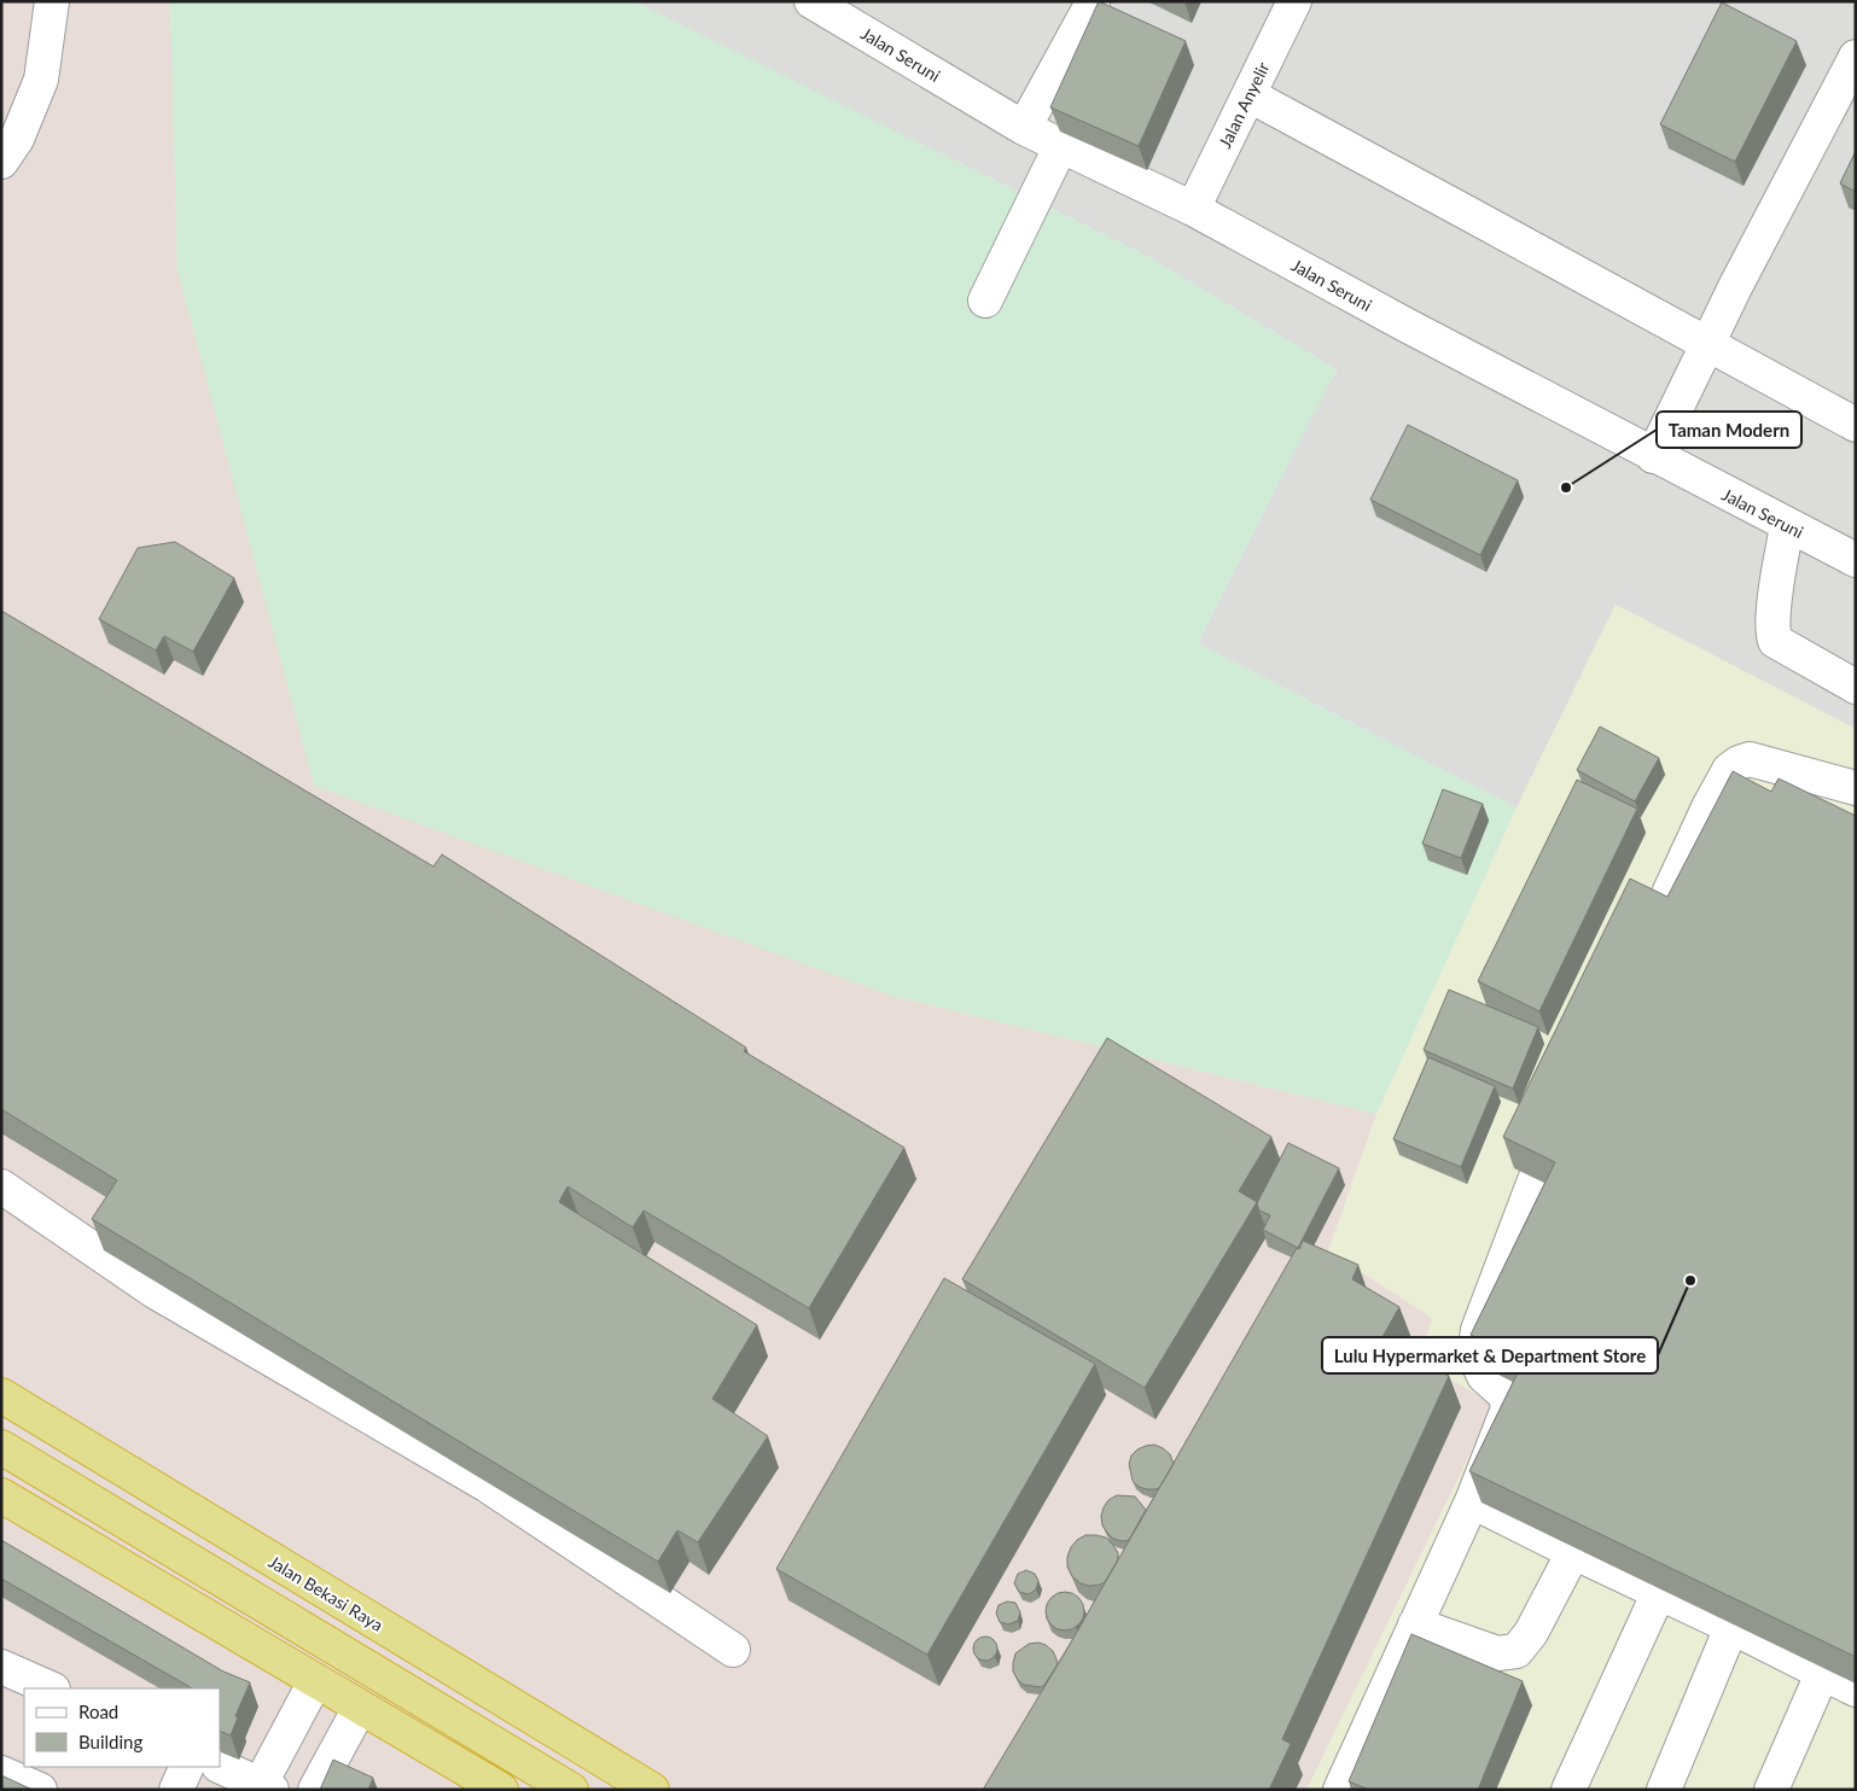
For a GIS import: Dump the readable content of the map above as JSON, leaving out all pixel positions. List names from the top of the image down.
{
  "streets": {
    "highway": ["Jalan Bekasi Raya"],
    "street": ["Jalan Seruni", "Jalan Anyelir"]
  },
  "crossings": [
    ["Jalan Seruni", "Jalan Anyelir"]
  ],
  "places": ["Taman Modern", "Lulu Hypermarket & Department Store"],
  "legend": ["Road", "Building"]
}
